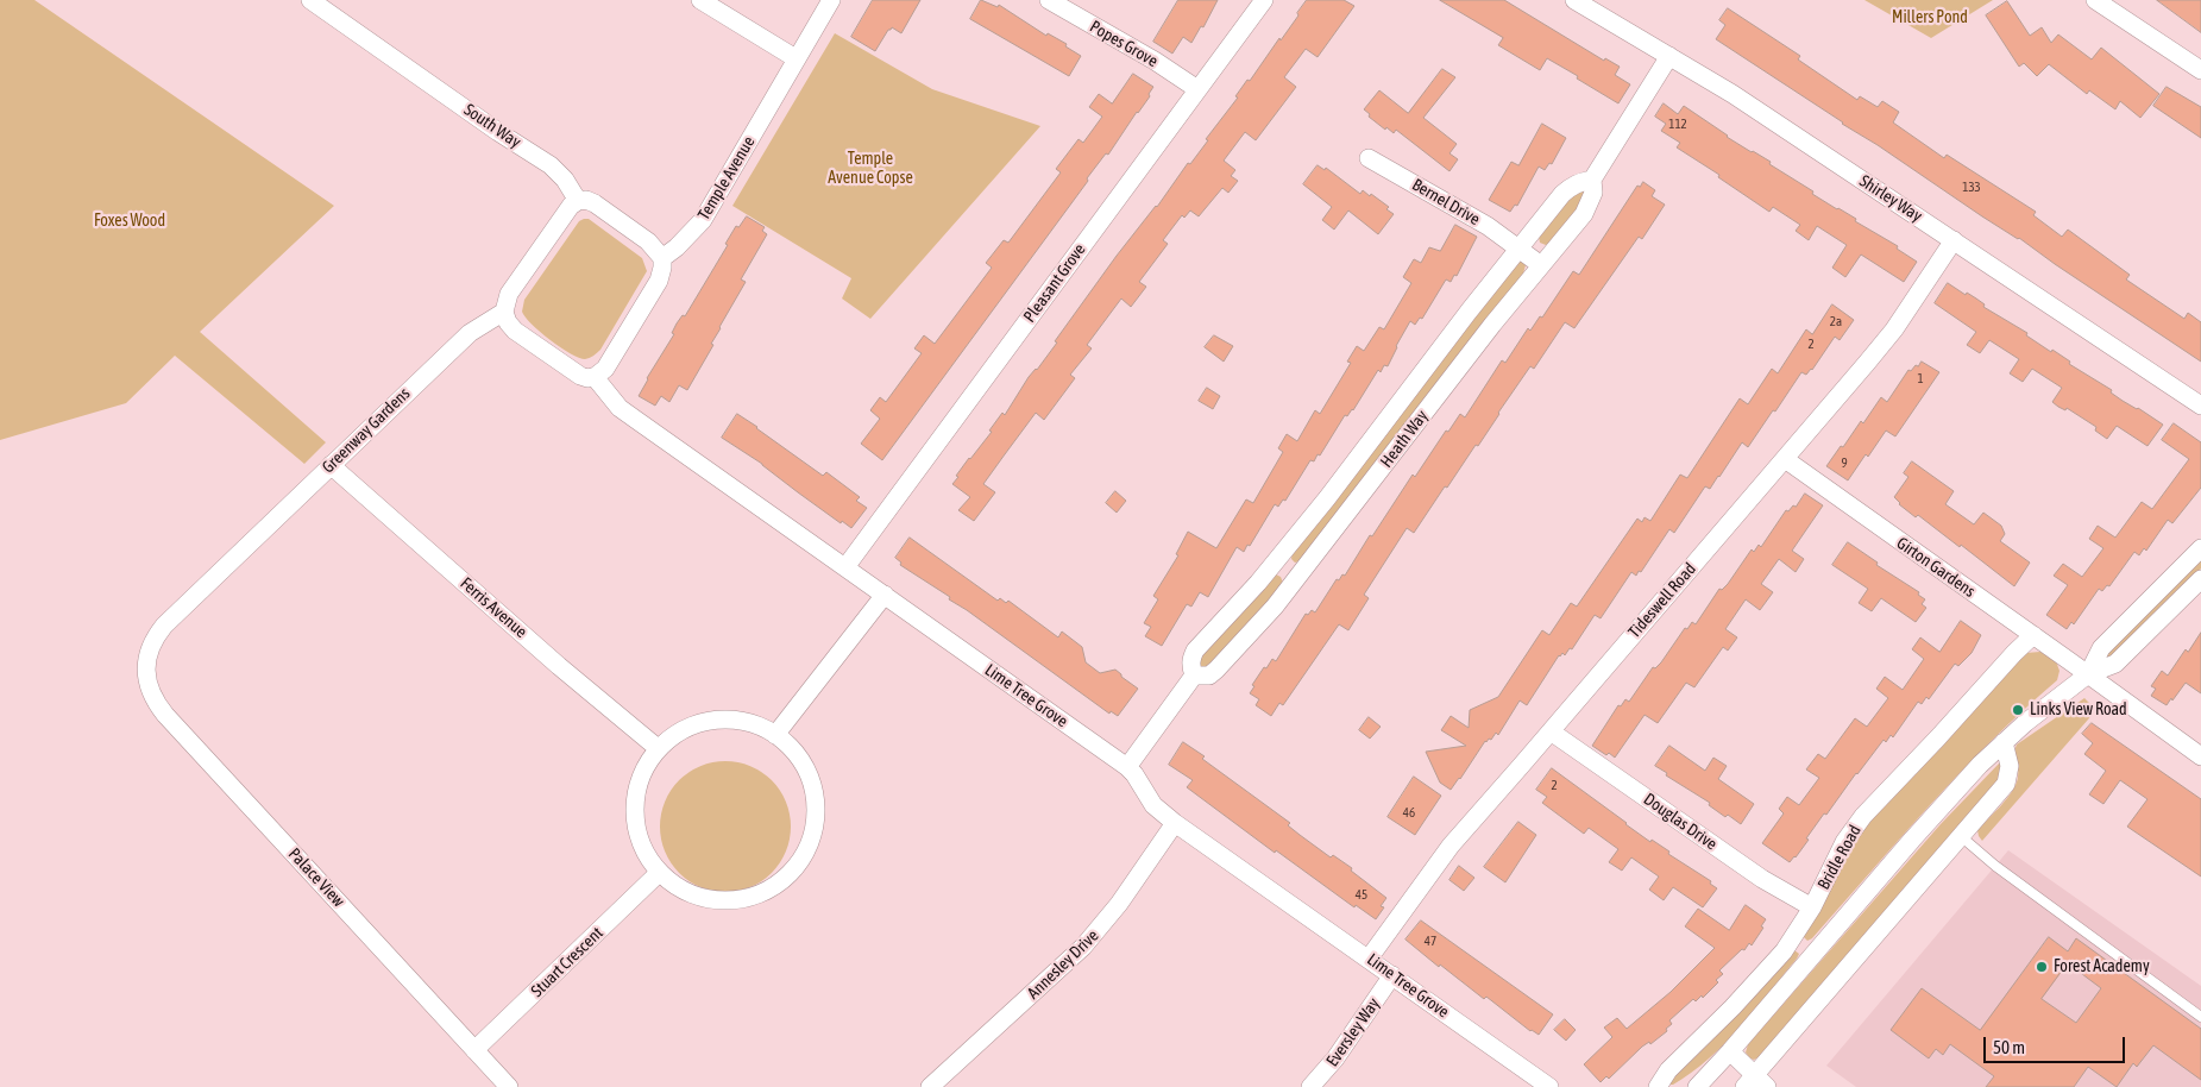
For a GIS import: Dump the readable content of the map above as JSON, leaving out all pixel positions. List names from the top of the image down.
{
  "streets": {
    "street": [
      "Popes Grove",
      "South Way",
      "Temple Avenue",
      "Shirley Way",
      "Bernel Drive",
      "Pleasant Grove",
      "Greenway Gardens",
      "Heath Way",
      "Girton Gardens",
      "Tideswell Road",
      "Ferris Avenue",
      "Lime Tree Grove",
      "Douglas Drive",
      "Bridle Road",
      "Palace View",
      "Stuart Crescent",
      "Annesley Drive",
      "Eversley Way"
    ]
  },
  "crossings": [
    ["Popes Grove", "Pleasant Grove"],
    ["South Way", "Temple Avenue"],
    ["South Way", "Greenway Gardens"],
    ["South Way", "Lime Tree Grove"],
    ["Temple Avenue", "Greenway Gardens"],
    ["Temple Avenue", "Lime Tree Grove"],
    ["Shirley Way", "Heath Way"],
    ["Shirley Way", "Tideswell Road"],
    ["Bernel Drive", "Heath Way"],
    ["Pleasant Grove", "Lime Tree Grove"],
    ["Greenway Gardens", "Ferris Avenue"],
    ["Greenway Gardens", "Lime Tree Grove"],
    ["Greenway Gardens", "Palace View"],
    ["Heath Way", "Lime Tree Grove"],
    ["Girton Gardens", "Tideswell Road"],
    ["Girton Gardens", "Bridle Road"],
    ["Tideswell Road", "Lime Tree Grove"],
    ["Tideswell Road", "Douglas Drive"],
    ["Ferris Avenue", "Stuart Crescent"],
    ["Lime Tree Grove", "Annesley Drive"],
    ["Lime Tree Grove", "Eversley Way"],
    ["Douglas Drive", "Bridle Road"],
    ["Palace View", "Stuart Crescent"]
  ],
  "parks": ["Millers Pond", "Temple Avenue Copse", "Foxes Wood"],
  "places": ["Links View Road", "Forest Academy"],
  "house_numbers": [
    "112",
    "133",
    "2a",
    "2",
    "1",
    "9",
    "2",
    "46",
    "45",
    "47"
  ],
  "scale_bar": "50 m"
}
